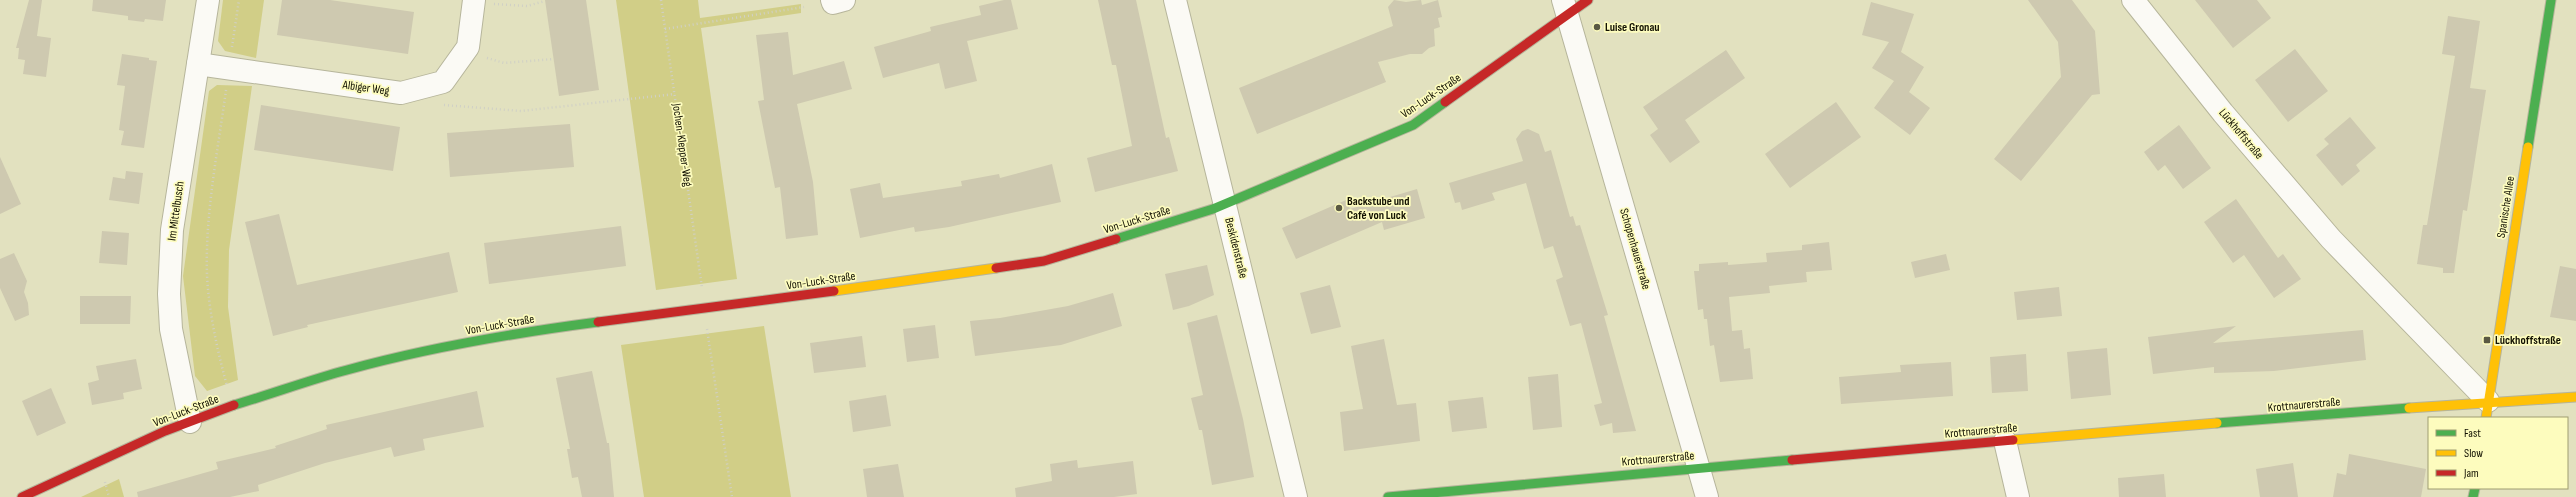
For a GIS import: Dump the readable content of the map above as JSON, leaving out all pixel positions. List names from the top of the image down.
{
  "streets": {
    "street": [
      "Albiger Weg",
      "Von-Luck-Straße",
      "Lückhoffstraße",
      "Spanische Allee",
      "Im Mittelbusch",
      "Beskidenstraße",
      "Schopenhauerstraße",
      "Krottnaurerstraße"
    ],
    "path": ["Jochen-Klepper-Weg"]
  },
  "crossings": [
    ["Albiger Weg", "Im Mittelbusch"],
    ["Von-Luck-Straße", "Im Mittelbusch"],
    ["Von-Luck-Straße", "Beskidenstraße"],
    ["Von-Luck-Straße", "Schopenhauerstraße"],
    ["Lückhoffstraße", "Spanische Allee"],
    ["Lückhoffstraße", "Krottnaurerstraße"],
    ["Spanische Allee", "Krottnaurerstraße"],
    ["Schopenhauerstraße", "Krottnaurerstraße"]
  ],
  "places": {
    "other": ["Luise Gronau", "Backstube und Café von Luck"],
    "transit": ["Lückhoffstraße"]
  },
  "legend": ["Fast", "Slow", "Jam"]
}
